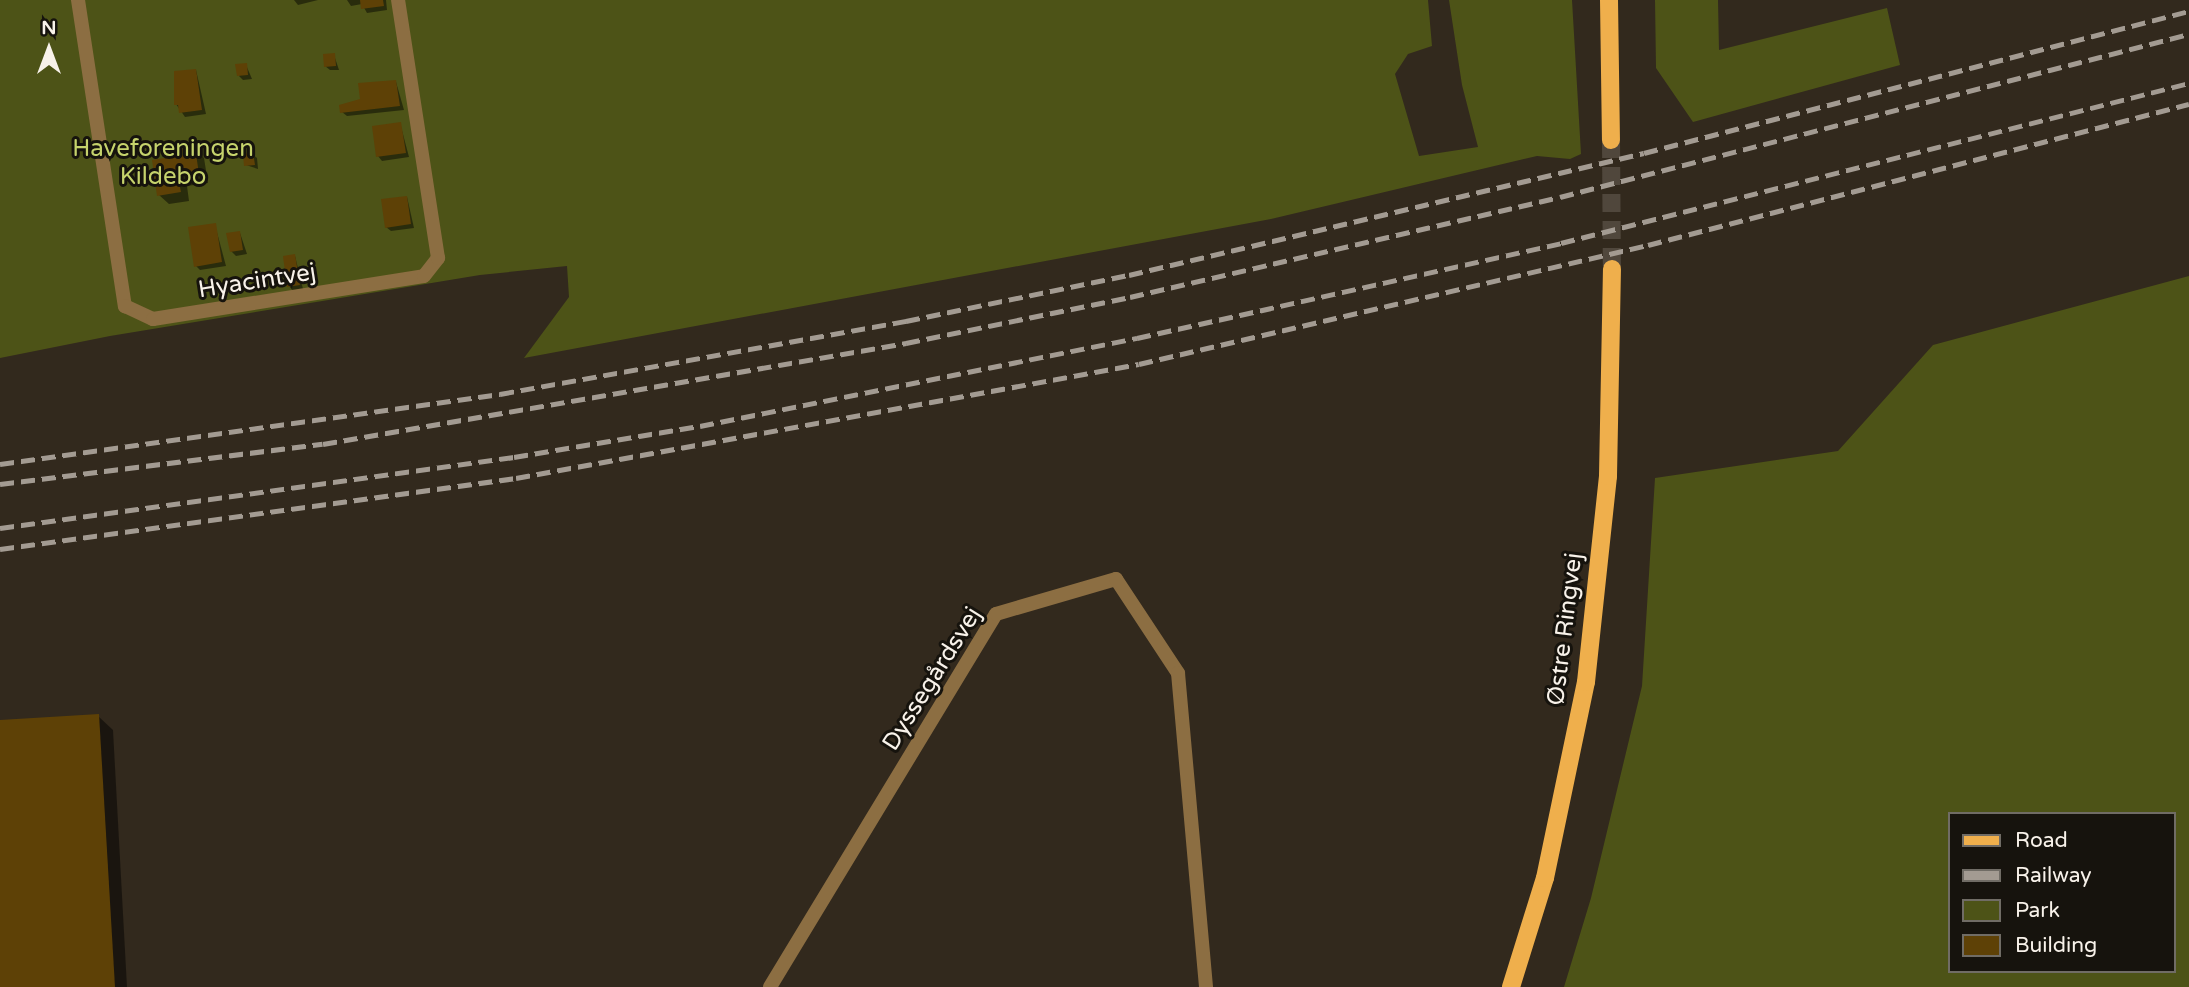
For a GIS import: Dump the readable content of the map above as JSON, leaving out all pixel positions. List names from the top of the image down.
{
  "streets": {
    "main road": ["Østre Ringvej"],
    "lane": ["Hyacintvej", "Dyssegårdsvej"]
  },
  "parks": ["Haveforeningen Kildebo"],
  "legend": [
    "Road",
    "Railway",
    "Park",
    "Building"
  ],
  "north": "top"
}
